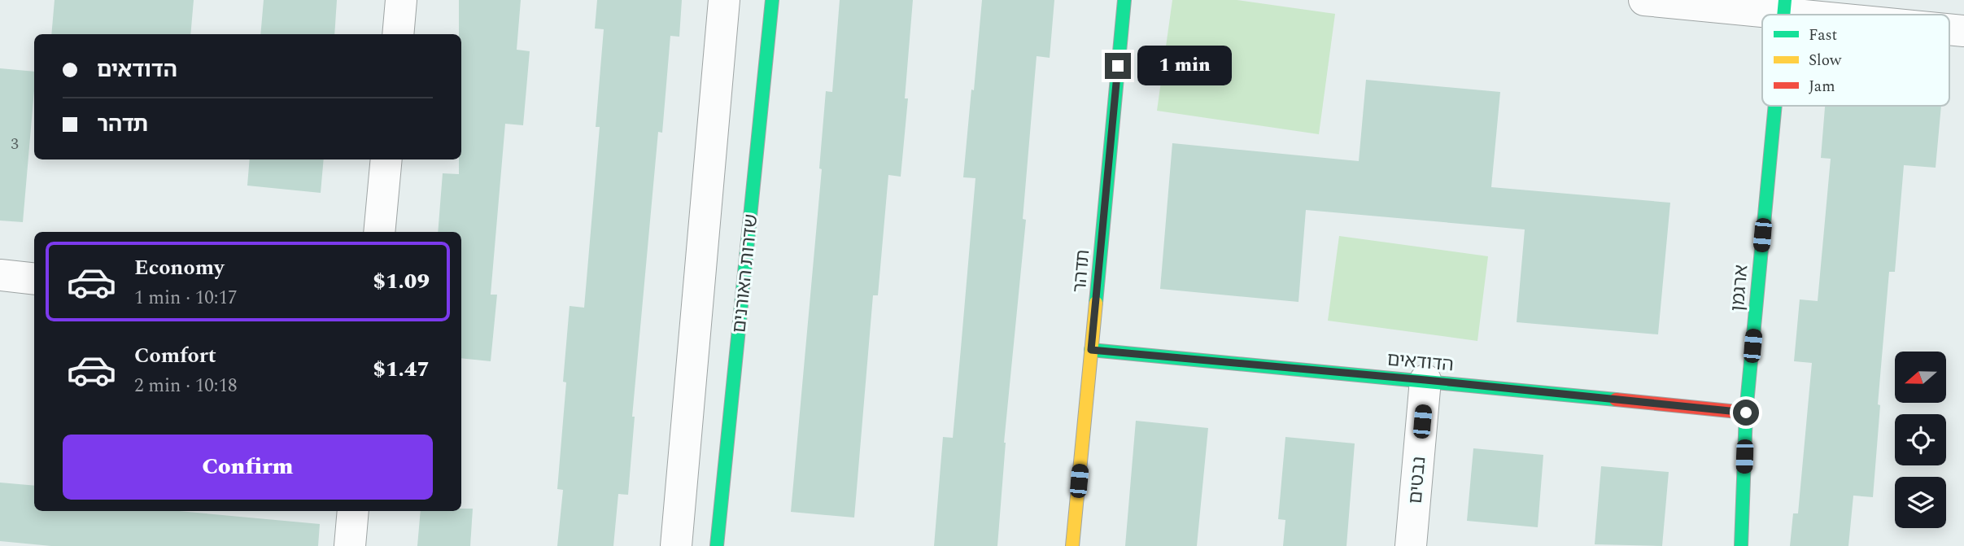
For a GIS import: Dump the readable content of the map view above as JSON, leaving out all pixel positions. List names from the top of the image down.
{
  "streets": {
    "street": [
      "תדהר",
      "שדרות האורנים",
      "ארגמן",
      "הדודאים",
      "נבטים"
    ]
  },
  "crossings": [
    ["תדהר", "הדודאים"],
    ["ארגמן", "הדודאים"],
    ["הדודאים", "נבטים"]
  ],
  "house_numbers": ["3"],
  "legend": ["Fast", "Slow", "Jam"],
  "north": "left",
  "page": {
    "banner": ["הדודאים", "תדהר"],
    "bubble": "1 min",
    "list": [
      {
        "name": "Economy",
        "note": "1 min · 10:17",
        "value": "$1.09"
      },
      {
        "name": "Comfort",
        "note": "2 min · 10:18",
        "value": "$1.47"
      }
    ],
    "buttons": "Confirm"
  }
}
